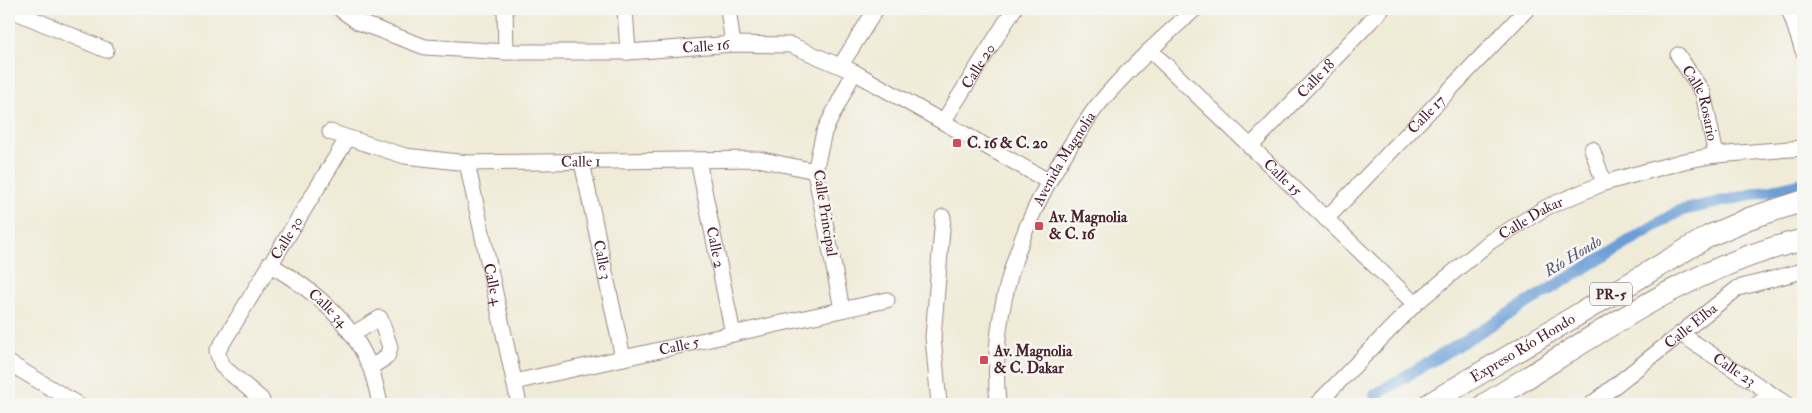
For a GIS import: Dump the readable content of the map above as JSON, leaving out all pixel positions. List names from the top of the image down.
{
  "streets": {
    "highway": ["PR-5", "Expreso Río Hondo"],
    "street": [
      "Calle 16",
      "Calle 20",
      "Calle 18",
      "Calle Rosario",
      "Calle 17",
      "Avenida Magnolia",
      "Calle 1",
      "Calle 15",
      "Calle Principal",
      "Calle Dakar",
      "Calle 30",
      "Calle 2",
      "Calle 3",
      "Calle 4",
      "Calle 34",
      "Calle Elba",
      "Calle 5",
      "Calle 23"
    ]
  },
  "crossings": [
    ["Calle 16", "Calle 20"],
    ["Calle 16", "Avenida Magnolia"],
    ["Calle 16", "Calle Principal"],
    ["Calle 18", "Calle 15"],
    ["Calle Rosario", "Calle Dakar"],
    ["Calle 17", "Calle 15"],
    ["Avenida Magnolia", "Calle 15"],
    ["Calle 1", "Calle Principal"],
    ["Calle 1", "Calle 30"],
    ["Calle 1", "Calle 2"],
    ["Calle 1", "Calle 3"],
    ["Calle 1", "Calle 4"],
    ["Calle 15", "Calle Dakar"],
    ["Calle Principal", "Calle 5"],
    ["Calle 30", "Calle 34"],
    ["Calle 2", "Calle 5"],
    ["Calle 3", "Calle 5"],
    ["Calle 4", "Calle 5"],
    ["Calle Elba", "Calle 23"]
  ],
  "water": ["Río Hondo"],
  "places": {
    "transit": ["C. 16 & C. 20", "Av. Magnolia & C. 16", "Av. Magnolia & C. Dakar"]
  }
}
